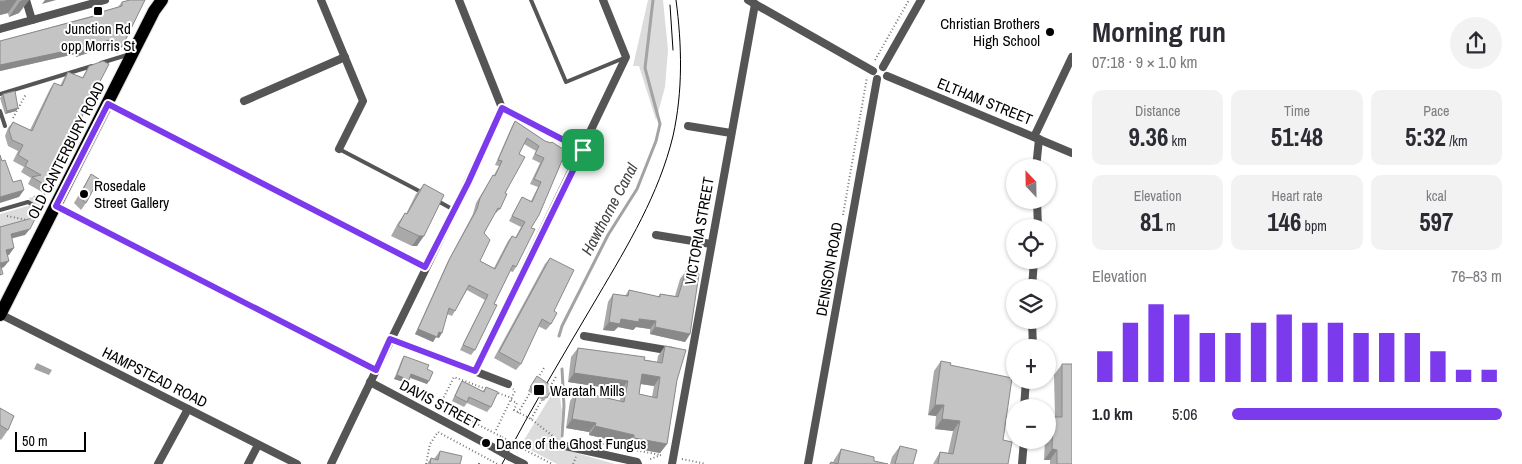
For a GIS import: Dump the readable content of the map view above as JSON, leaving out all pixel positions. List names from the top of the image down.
{
  "streets": {
    "main road": ["OLD CANTERBURY ROAD"],
    "street": [
      "ELTHAM STREET",
      "VICTORIA STREET",
      "DENISON ROAD",
      "HAMPSTEAD ROAD",
      "DAVIS STREET"
    ]
  },
  "crossings": [
    ["ELTHAM STREET", "DENISON ROAD"],
    ["OLD CANTERBURY ROAD", "HAMPSTEAD ROAD"]
  ],
  "water": ["Hawthorne Canal"],
  "places": {
    "transit": ["Junction Rd opp Morris St", "Waratah Mills"],
    "other": ["Christian Brothers High School", "Rosedale Street Gallery", "Dance of the Ghost Fungus"]
  },
  "scale_bar": "50 m",
  "north": "top",
  "page": {
    "heading": ["Morning run", "07:18 · 9 × 1.0 km"],
    "stats": [
      ["Distance", "9.36 km"],
      ["Time", "51:48"],
      ["Pace", "5:32 /km"],
      ["Elevation", "81 m"],
      ["Heart rate", "146 bpm"],
      ["kcal", "597"]
    ],
    "map_buttons": ["+", "−"],
    "chart": ["Elevation", "76–83 m"],
    "list": [
      {
        "name": "1.0 km",
        "note": "5:06"
      }
    ],
    "scale": "50 m"
  }
}
